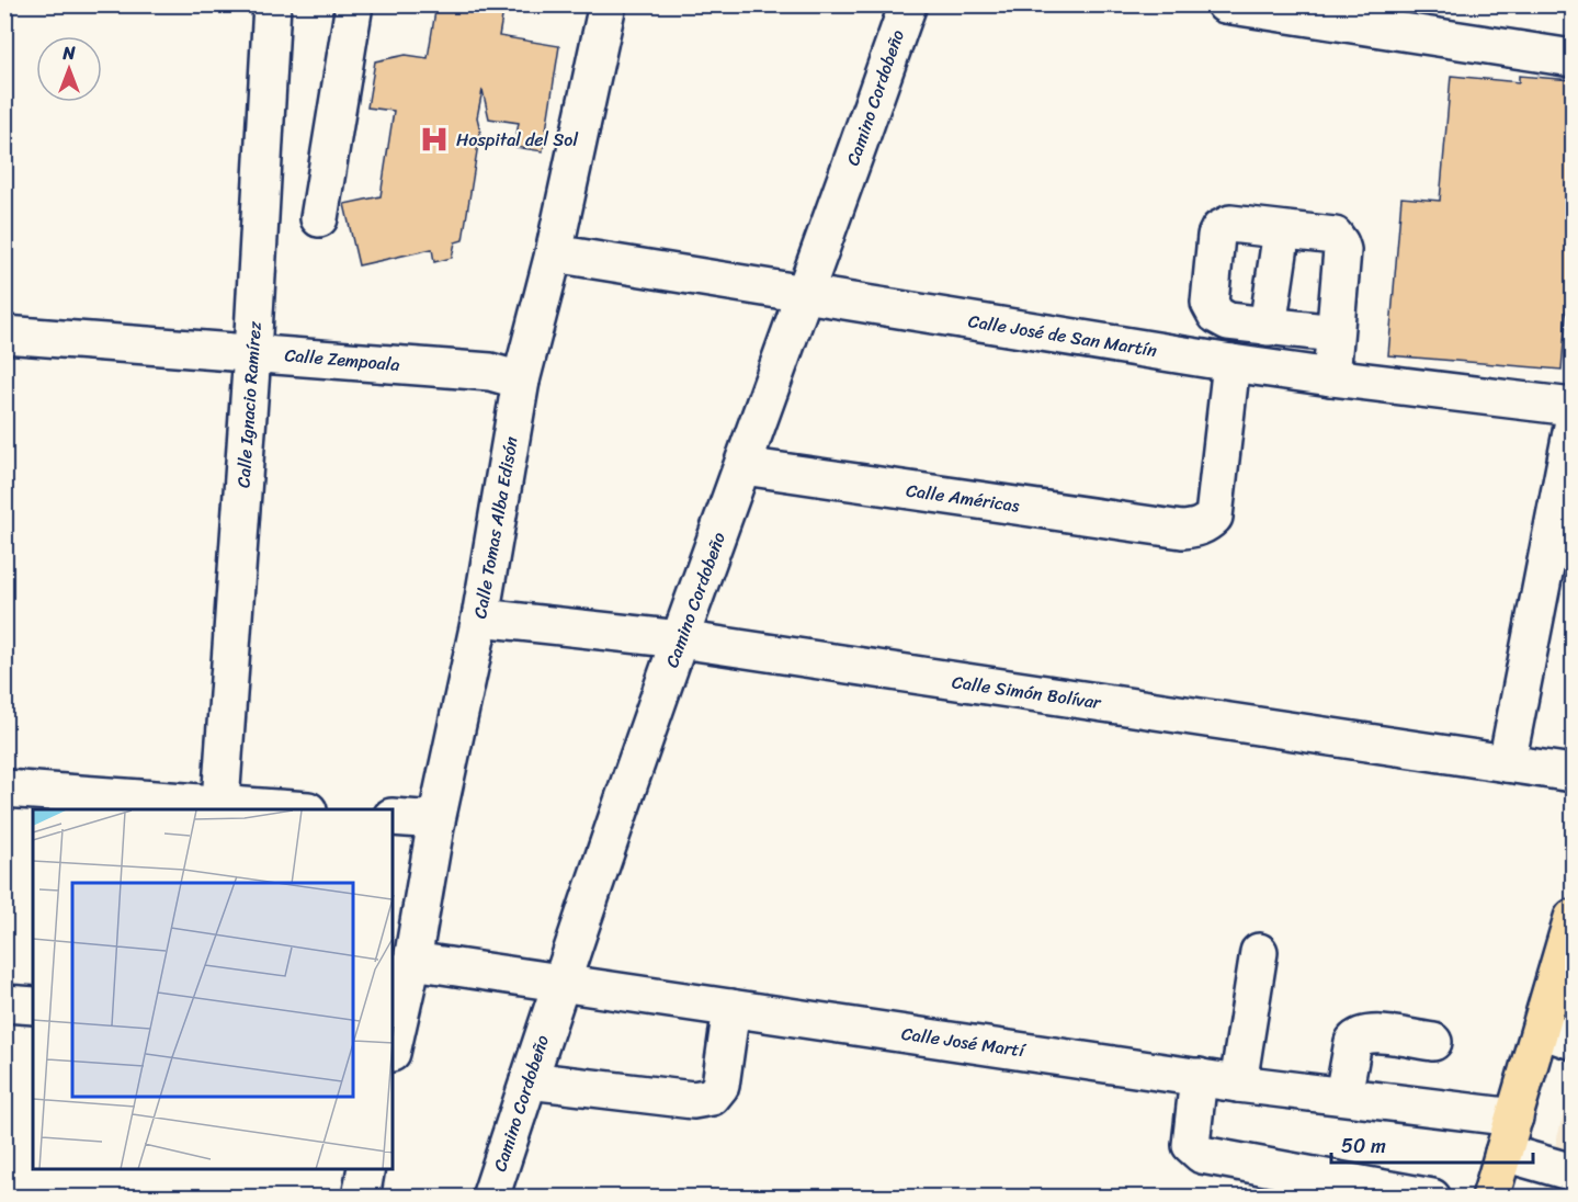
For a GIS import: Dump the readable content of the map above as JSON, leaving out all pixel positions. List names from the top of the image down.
{
  "streets": {
    "street": [
      "Camino Cordobeño",
      "Calle José de San Martín",
      "Calle Zempoala",
      "Calle Ignacio Ramírez",
      "Calle Américas",
      "Calle Tomas Alba Edisón",
      "Calle Simón Bolívar",
      "Calle José Martí"
    ]
  },
  "crossings": [
    ["Camino Cordobeño", "Calle José de San Martín"],
    ["Camino Cordobeño", "Calle Américas"],
    ["Camino Cordobeño", "Calle Simón Bolívar"],
    ["Camino Cordobeño", "Calle José Martí"],
    ["Calle José de San Martín", "Calle Américas"],
    ["Calle José de San Martín", "Calle Tomas Alba Edisón"],
    ["Calle Zempoala", "Calle Ignacio Ramírez"],
    ["Calle Zempoala", "Calle Tomas Alba Edisón"],
    ["Calle Tomas Alba Edisón", "Calle Simón Bolívar"],
    ["Calle Tomas Alba Edisón", "Calle José Martí"]
  ],
  "places": {
    "hospital": ["Hospital del Sol"]
  },
  "scale_bar": "50 m",
  "north": "top"
}
